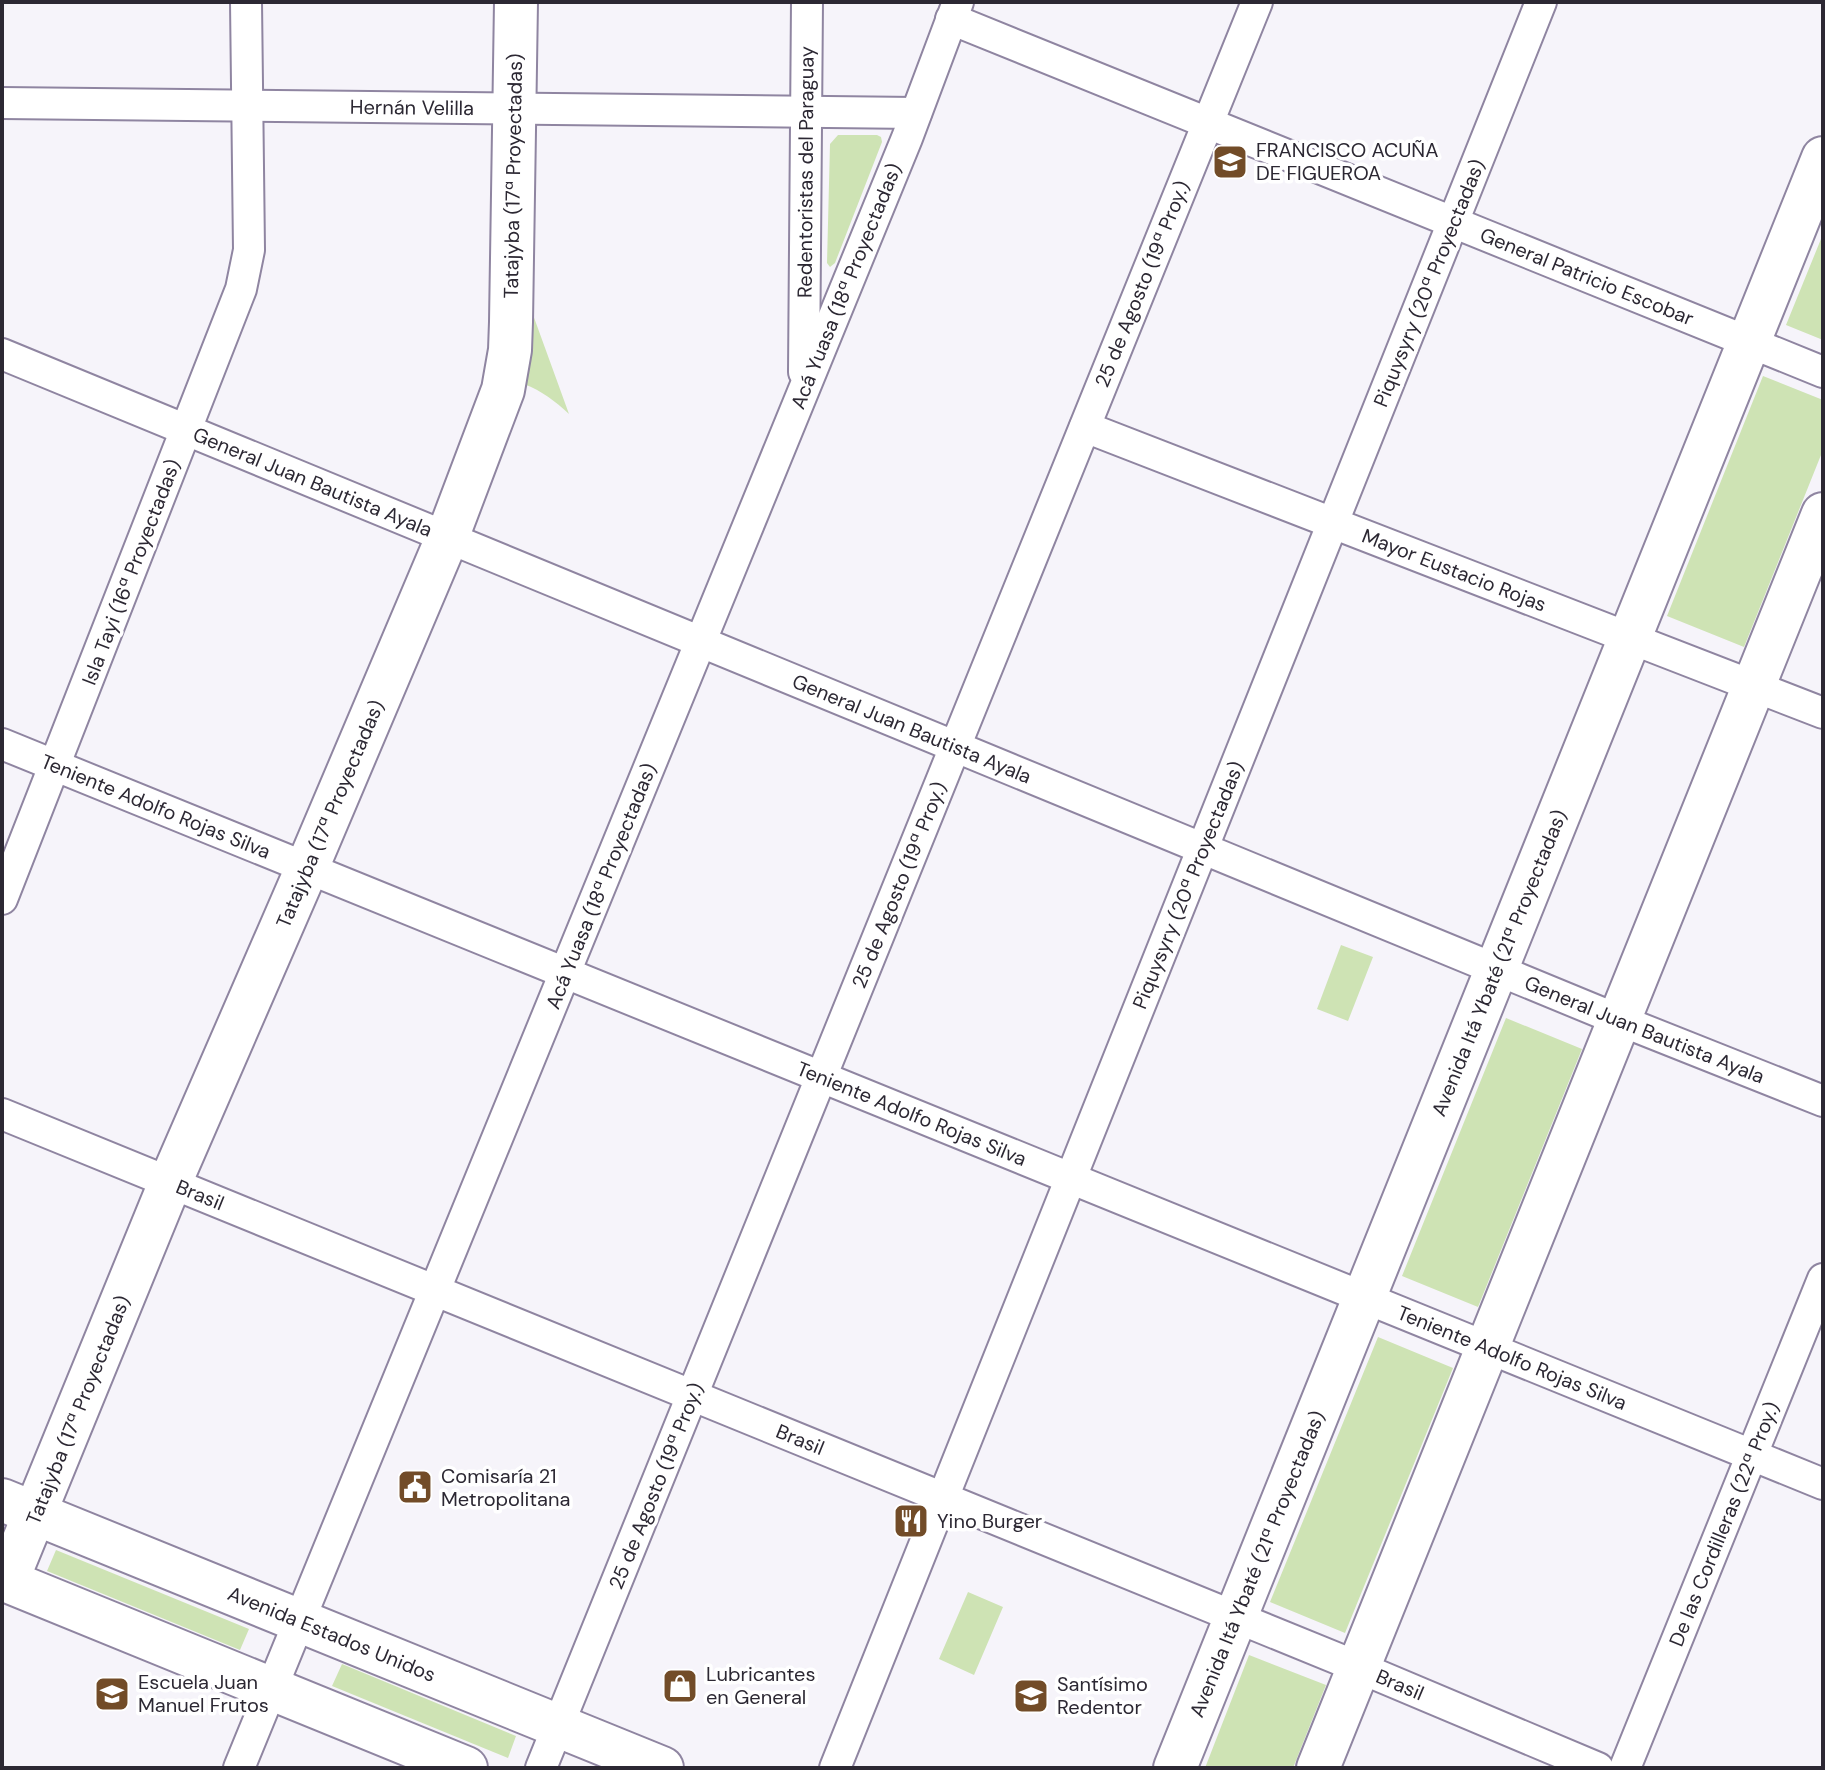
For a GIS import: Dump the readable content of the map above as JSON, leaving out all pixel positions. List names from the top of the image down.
{
  "streets": {
    "main road": ["Tatajyba (17ª Proyectadas)", "Avenida Itá Ybaté (21ª Proyectadas)", "Avenida Estados Unidos"],
    "street": [
      "Hernán Velilla",
      "Redentoristas del Paraguay",
      "General Patricio Escobar",
      "Piquysyry (20ª Proyectadas)",
      "25 de Agosto (19ª Proy.)",
      "Acá Yuasa (18ª Proyectadas)",
      "General Juan Bautista Ayala",
      "Mayor Eustacio Rojas",
      "Isla Tayi (16ª Proyectadas)",
      "Teniente Adolfo Rojas Silva",
      "Brasil",
      "De las Cordilleras (22ª Proy.)"
    ]
  },
  "crossings": [
    ["Hernán Velilla", "Redentoristas del Paraguay"],
    ["Hernán Velilla", "Tatajyba (17ª Proyectadas)"],
    ["Hernán Velilla", "Acá Yuasa (18ª Proyectadas)"],
    ["Hernán Velilla", "Isla Tayi (16ª Proyectadas)"],
    ["Redentoristas del Paraguay", "Acá Yuasa (18ª Proyectadas)"],
    ["Tatajyba (17ª Proyectadas)", "General Juan Bautista Ayala"],
    ["Tatajyba (17ª Proyectadas)", "Teniente Adolfo Rojas Silva"],
    ["Tatajyba (17ª Proyectadas)", "Brasil"],
    ["Tatajyba (17ª Proyectadas)", "Avenida Estados Unidos"],
    ["General Patricio Escobar", "Piquysyry (20ª Proyectadas)"],
    ["General Patricio Escobar", "25 de Agosto (19ª Proy.)"],
    ["General Patricio Escobar", "Acá Yuasa (18ª Proyectadas)"],
    ["General Patricio Escobar", "Avenida Itá Ybaté (21ª Proyectadas)"],
    ["Piquysyry (20ª Proyectadas)", "General Juan Bautista Ayala"],
    ["Piquysyry (20ª Proyectadas)", "Mayor Eustacio Rojas"],
    ["Piquysyry (20ª Proyectadas)", "Teniente Adolfo Rojas Silva"],
    ["Piquysyry (20ª Proyectadas)", "Brasil"],
    ["25 de Agosto (19ª Proy.)", "General Juan Bautista Ayala"],
    ["25 de Agosto (19ª Proy.)", "Mayor Eustacio Rojas"],
    ["25 de Agosto (19ª Proy.)", "Teniente Adolfo Rojas Silva"],
    ["25 de Agosto (19ª Proy.)", "Brasil"],
    ["25 de Agosto (19ª Proy.)", "Avenida Estados Unidos"],
    ["Acá Yuasa (18ª Proyectadas)", "General Juan Bautista Ayala"],
    ["Acá Yuasa (18ª Proyectadas)", "Teniente Adolfo Rojas Silva"],
    ["Acá Yuasa (18ª Proyectadas)", "Brasil"],
    ["Acá Yuasa (18ª Proyectadas)", "Avenida Estados Unidos"],
    ["General Juan Bautista Ayala", "Isla Tayi (16ª Proyectadas)"],
    ["General Juan Bautista Ayala", "Avenida Itá Ybaté (21ª Proyectadas)"],
    ["Mayor Eustacio Rojas", "Avenida Itá Ybaté (21ª Proyectadas)"],
    ["Isla Tayi (16ª Proyectadas)", "Teniente Adolfo Rojas Silva"],
    ["Teniente Adolfo Rojas Silva", "Avenida Itá Ybaté (21ª Proyectadas)"],
    ["Teniente Adolfo Rojas Silva", "De las Cordilleras (22ª Proy.)"],
    ["Avenida Itá Ybaté (21ª Proyectadas)", "Brasil"]
  ],
  "places": {
    "school or university": ["FRANCISCO ACUÑA DE FIGUEROA", "Escuela Juan Manuel Frutos", "Santísimo Redentor"],
    "public building": ["Comisaría 21 Metropolitana"],
    "restaurant": ["Yino Burger"],
    "shop": ["Lubricantes en General"]
  }
}
